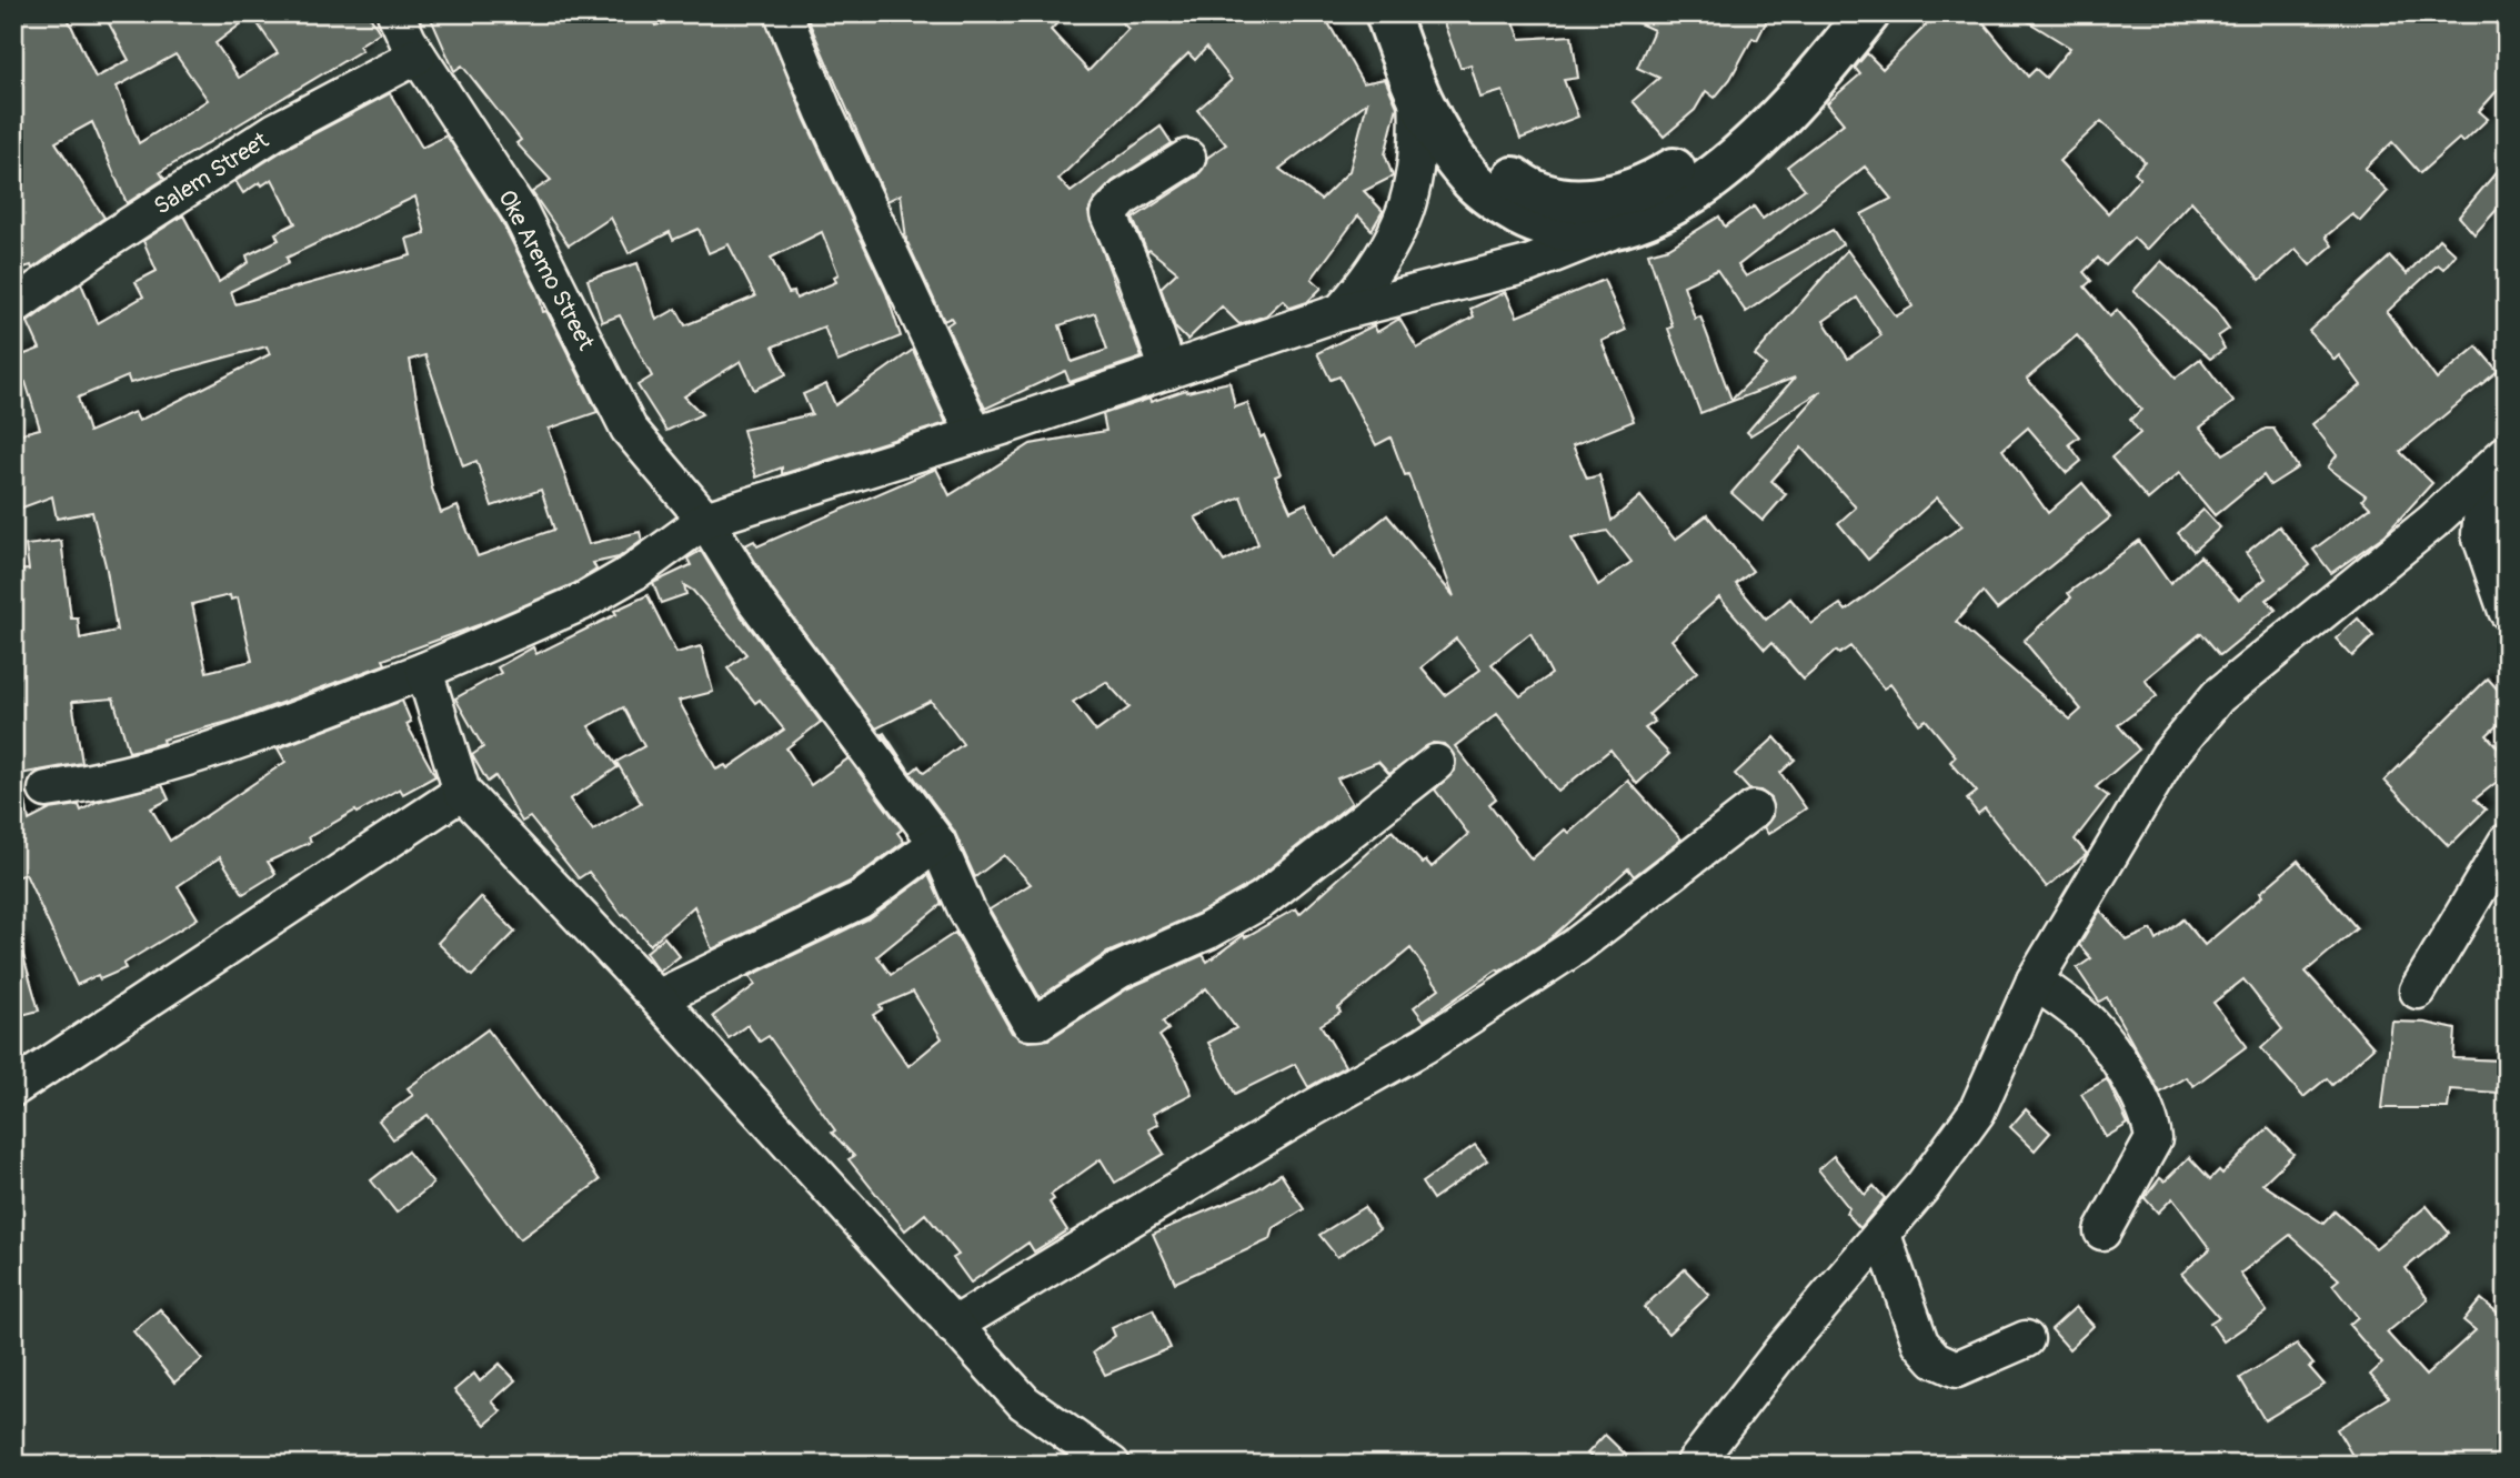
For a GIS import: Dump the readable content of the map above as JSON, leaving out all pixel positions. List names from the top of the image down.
{
  "streets": {
    "street": ["Salem Street", "Oke Aremo Street"]
  },
  "crossings": [
    ["Salem Street", "Oke Aremo Street"]
  ]
}
